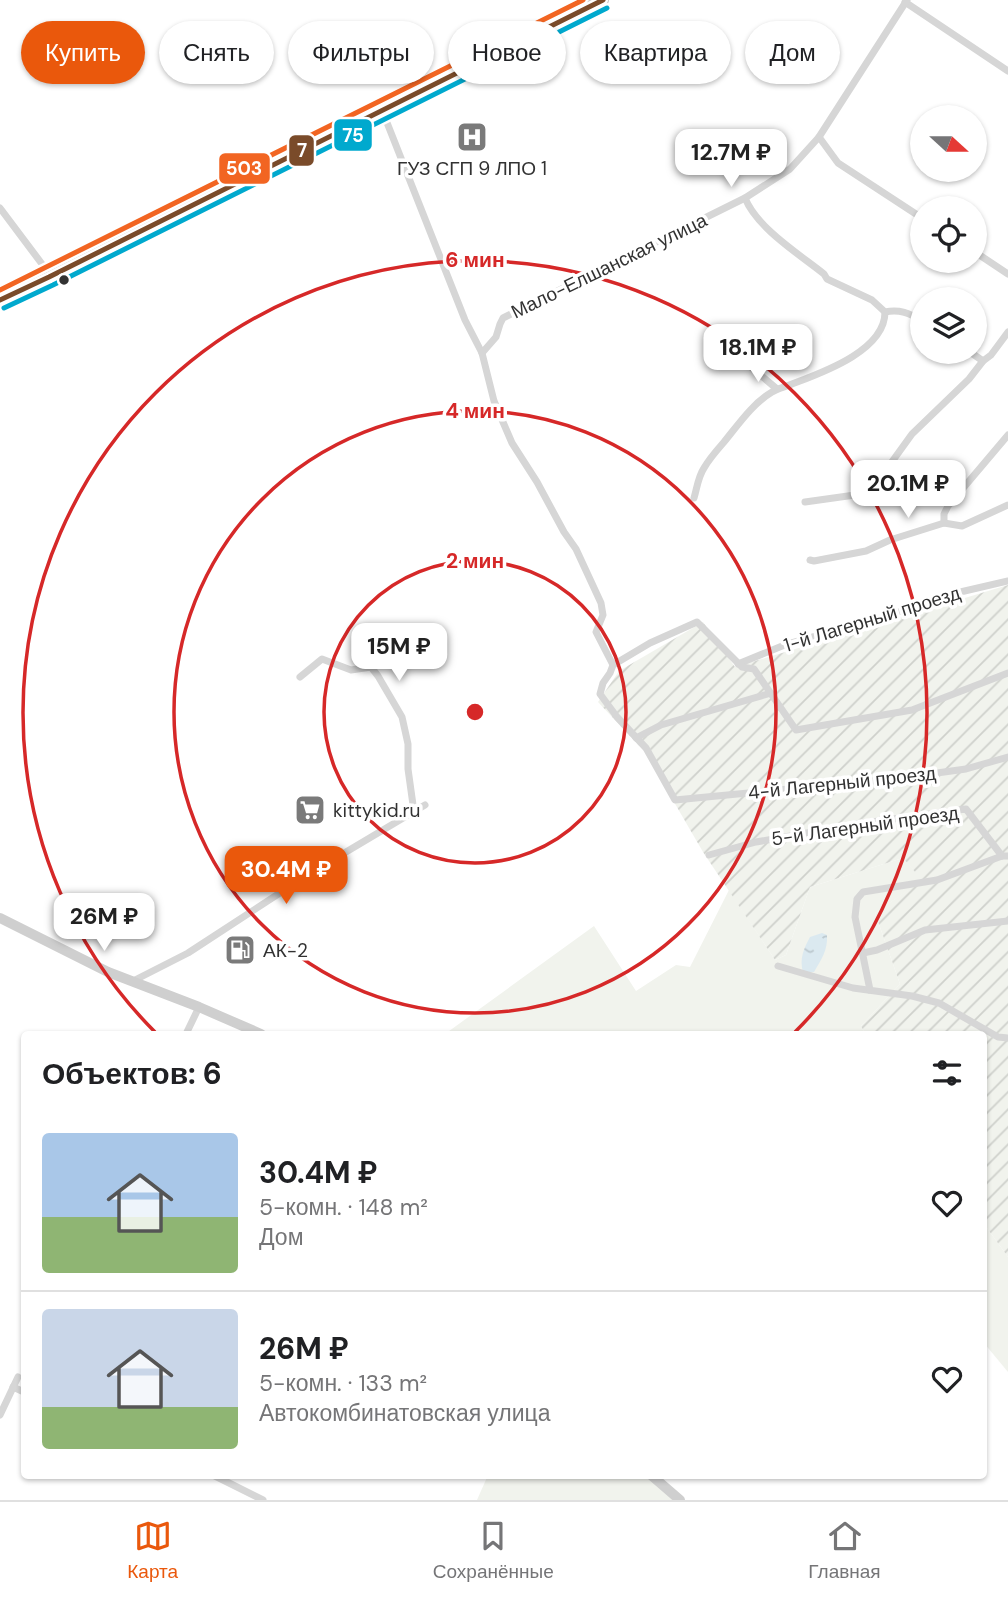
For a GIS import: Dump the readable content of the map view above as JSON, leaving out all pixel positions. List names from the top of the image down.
{
  "streets": {
    "street": [
      "Мало-Елшанская улица",
      "1-й Лагерный проезд",
      "4-й Лагерный проезд",
      "5-й Лагерный проезд"
    ]
  },
  "places": {
    "hospital": ["ГУЗ СГП 9 ЛПО 1"],
    "supermarket": ["kittykid.ru"],
    "fuel station": ["АК-2"]
  },
  "lines": ["transit line 7", "transit line 503", "transit line 75"],
  "north": "right",
  "page": {
    "chip": [
      "Купить",
      "Снять",
      "Фильтры",
      "Новое",
      "Квартира",
      "Дом"
    ],
    "price": [
      "12.7M ₽",
      "18.1M ₽",
      "20.1M ₽",
      "15M ₽",
      "30.4M ₽",
      "26M ₽"
    ],
    "heading": "Объектов: 6",
    "list": [
      {
        "name": "30.4M ₽",
        "note": "5-комн. · 148 m² · Дом"
      },
      {
        "name": "26M ₽",
        "note": "5-комн. · 133 m² · Автокомбинатовская улица"
      }
    ],
    "tabs": ["Карта", "Сохранённые", "Главная"]
  },
  "rings": ["6 мин", "4 мин", "2 мин"]
}
